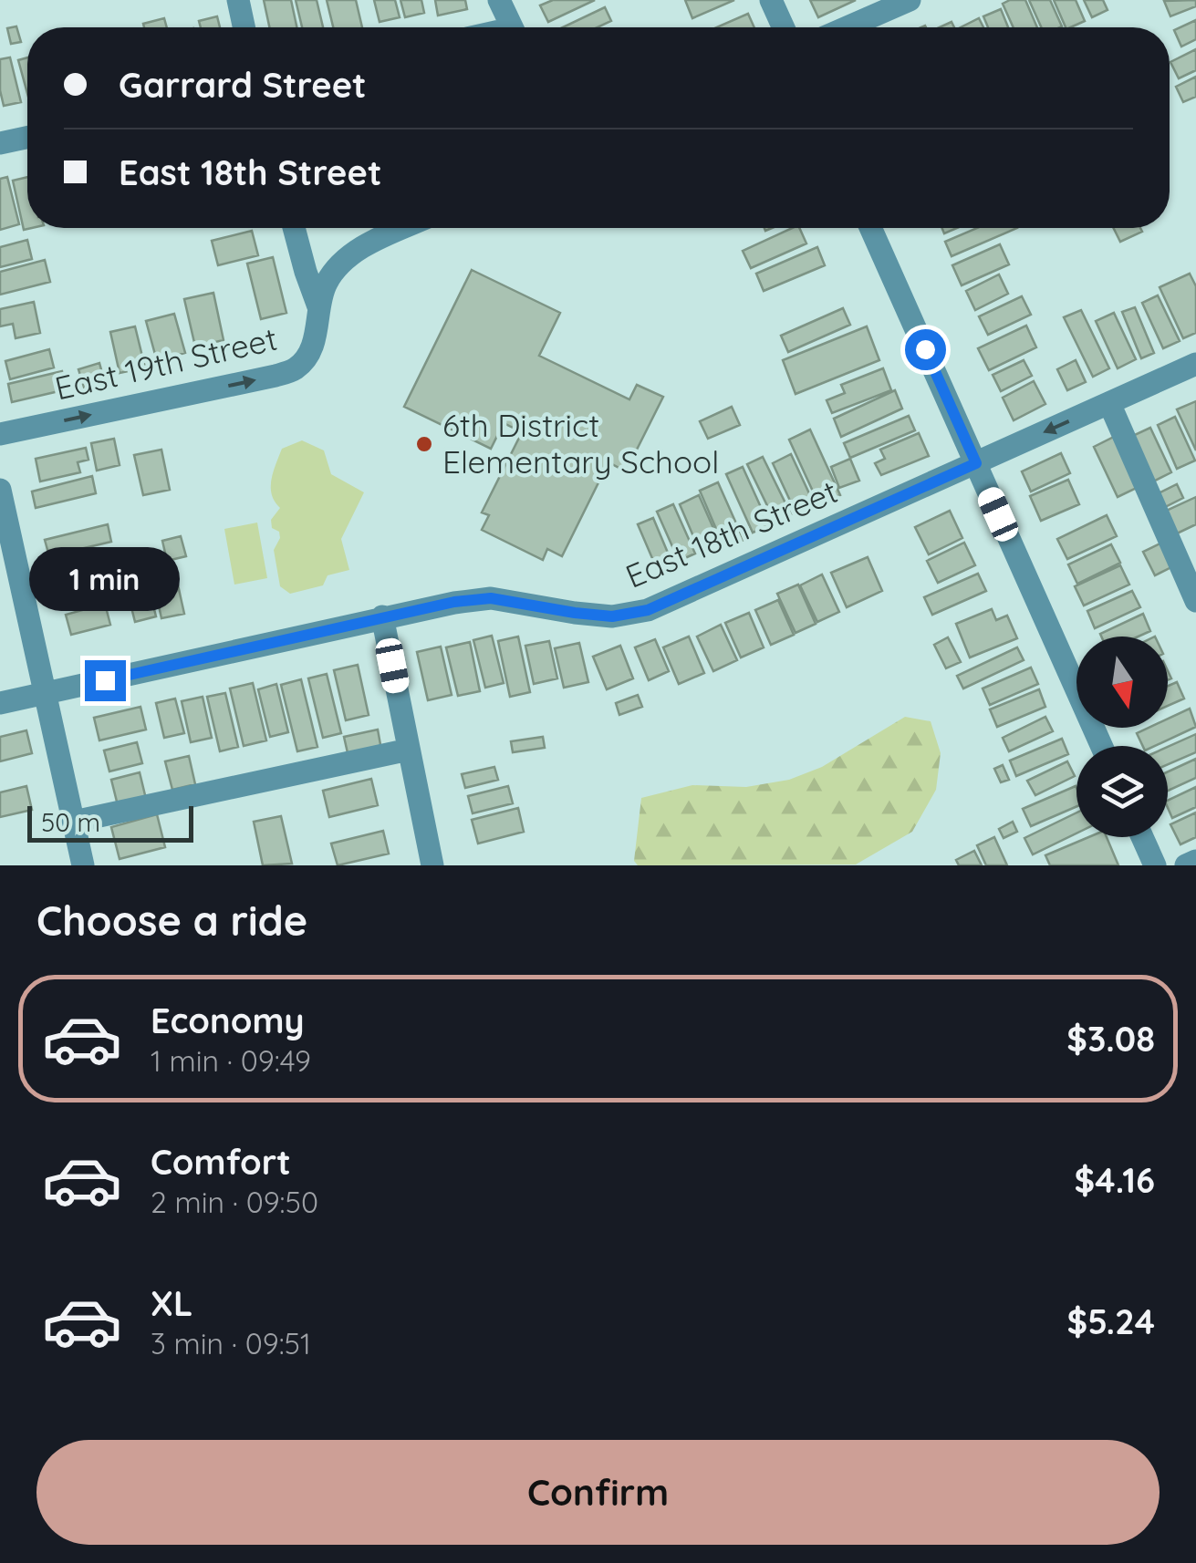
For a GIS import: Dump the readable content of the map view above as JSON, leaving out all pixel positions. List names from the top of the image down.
{
  "streets": {
    "street": ["East 19th Street", "East 18th Street"]
  },
  "one_way": ["East 19th Street"],
  "places": ["6th District Elementary School"],
  "scale_bar": "50 m",
  "north": "bottom",
  "page": {
    "banner": ["Garrard Street", "East 18th Street"],
    "bubble": "1 min",
    "scale": "50 m",
    "heading": "Choose a ride",
    "list": [
      {
        "name": "Economy",
        "note": "1 min · 09:49",
        "value": "$3.08"
      },
      {
        "name": "Comfort",
        "note": "2 min · 09:50",
        "value": "$4.16"
      },
      {
        "name": "XL",
        "note": "3 min · 09:51",
        "value": "$5.24"
      }
    ],
    "buttons": "Confirm"
  }
}
